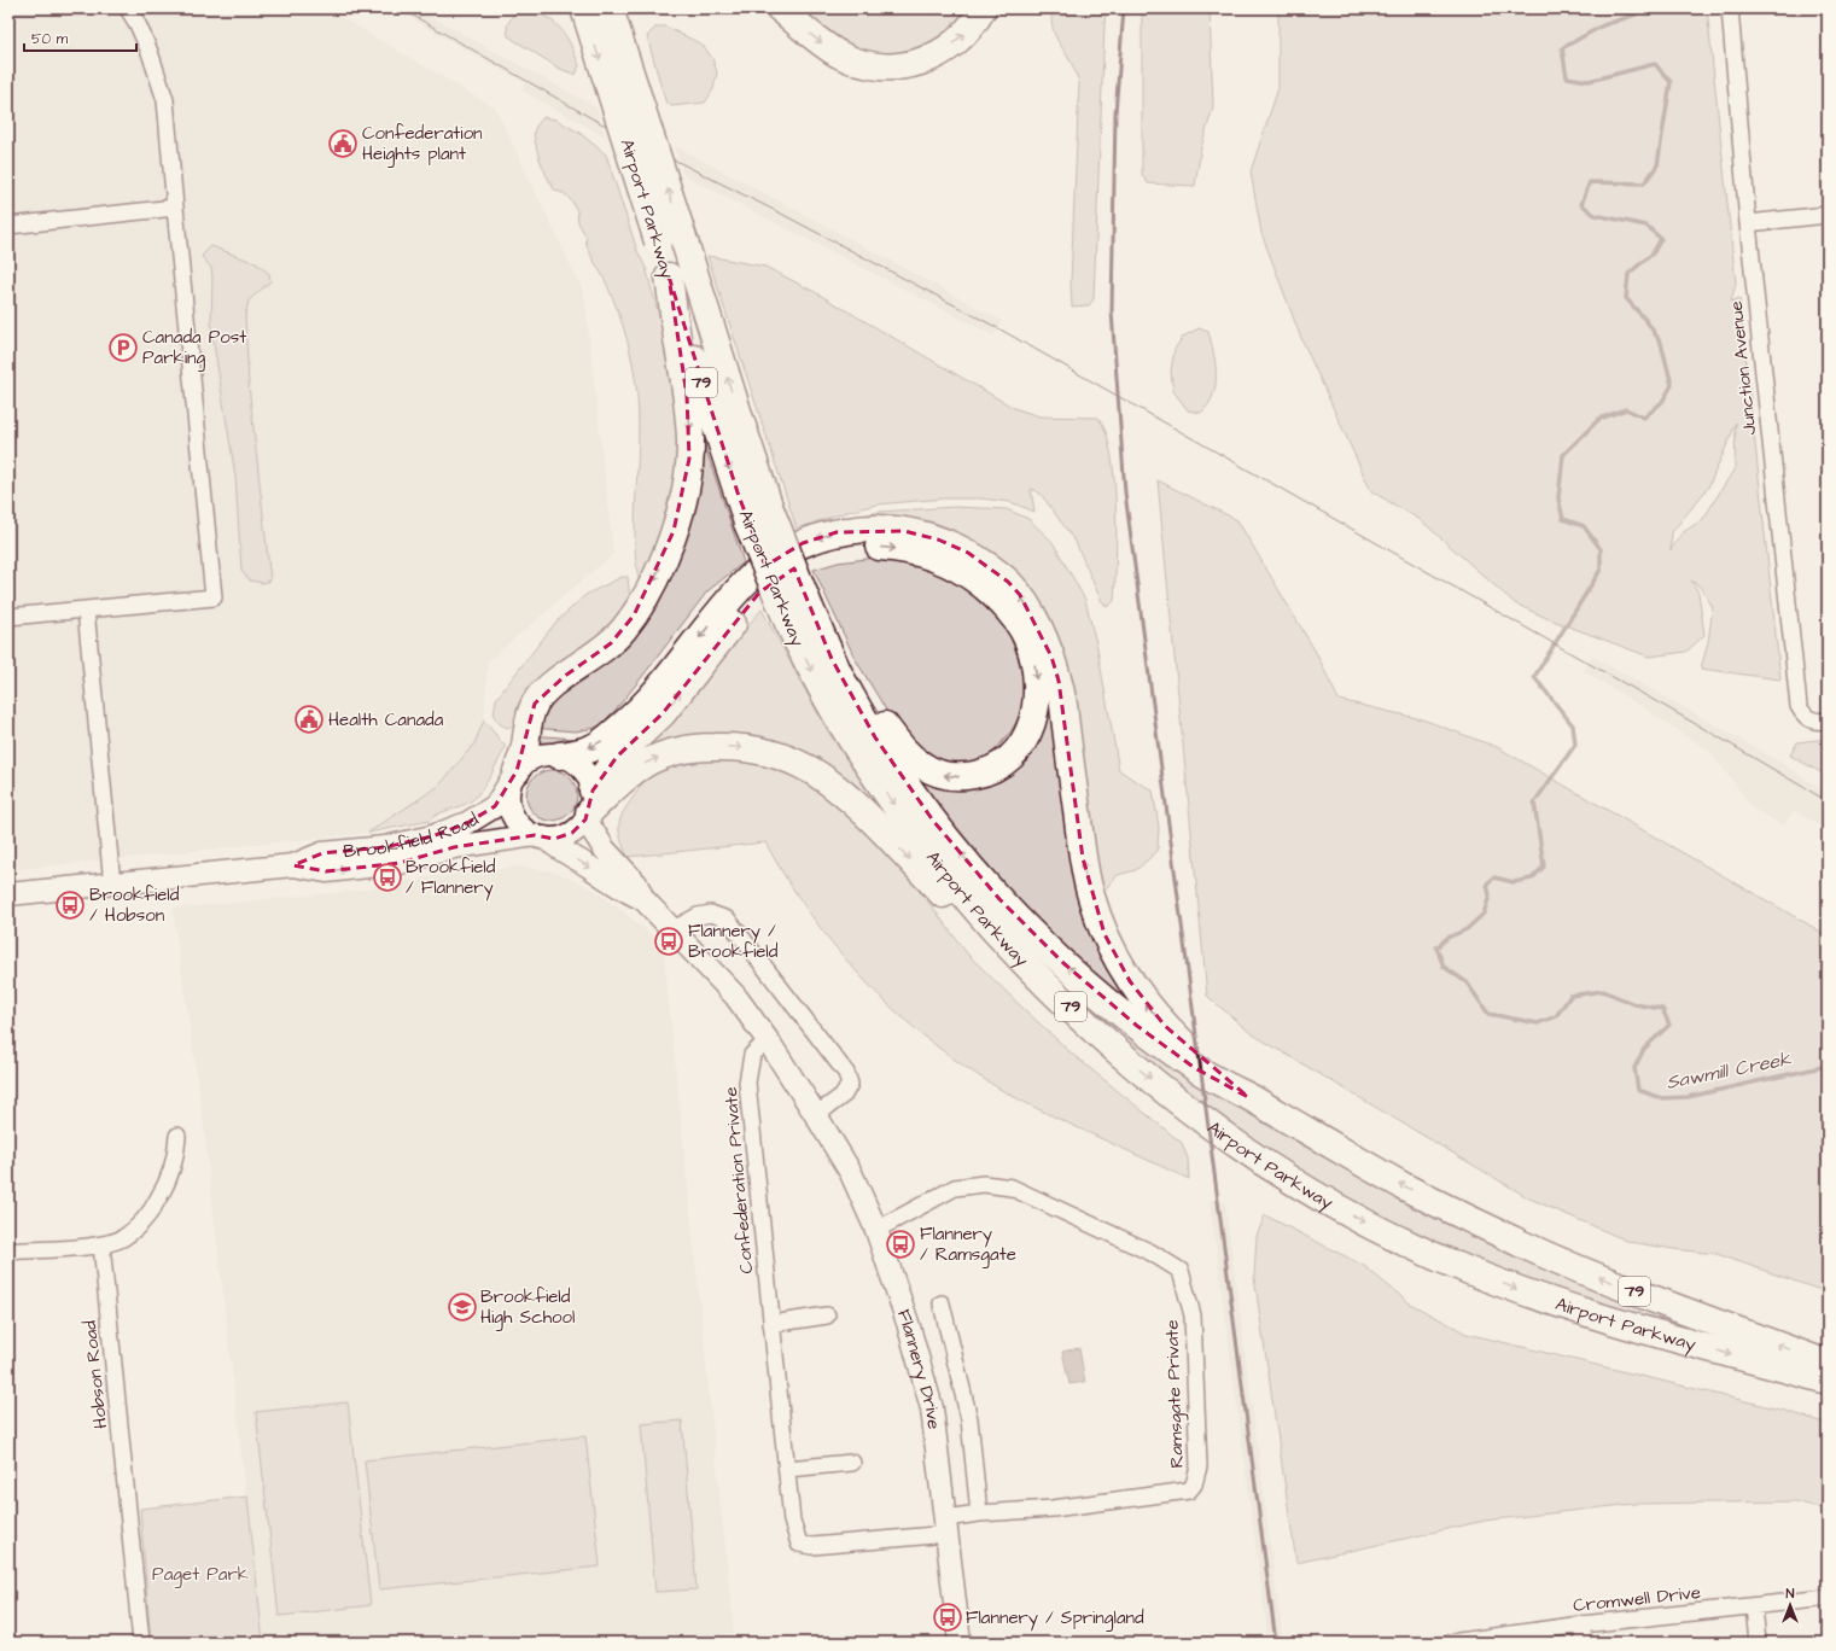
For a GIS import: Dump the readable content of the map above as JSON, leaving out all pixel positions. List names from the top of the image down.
{
  "streets": {
    "highway": ["Airport Parkway", "79"],
    "street": [
      "Junction Avenue",
      "Brookfield Road",
      "Confederation Private",
      "Flannery Drive",
      "Hobson Road",
      "Ramsgate Private",
      "Cromwell Drive"
    ]
  },
  "crossings": [
    ["Brookfield Road", "Flannery Drive"],
    ["Confederation Private", "Flannery Drive"],
    ["Confederation Private", "Ramsgate Private"],
    ["Flannery Drive", "Ramsgate Private"]
  ],
  "water": ["Sawmill Creek"],
  "parks": ["Paget Park"],
  "places": {
    "public building": ["Confederation Heights plant", "Health Canada"],
    "parking": ["Canada Post Parking"],
    "bus stop": [
      "Brookfield / Flannery",
      "Brookfield / Hobson",
      "Flannery / Brookfield",
      "Flannery / Ramsgate",
      "Flannery / Springland"
    ],
    "school or university": ["Brookfield High School"]
  },
  "scale_bar": "50 m",
  "north": "top"
}
